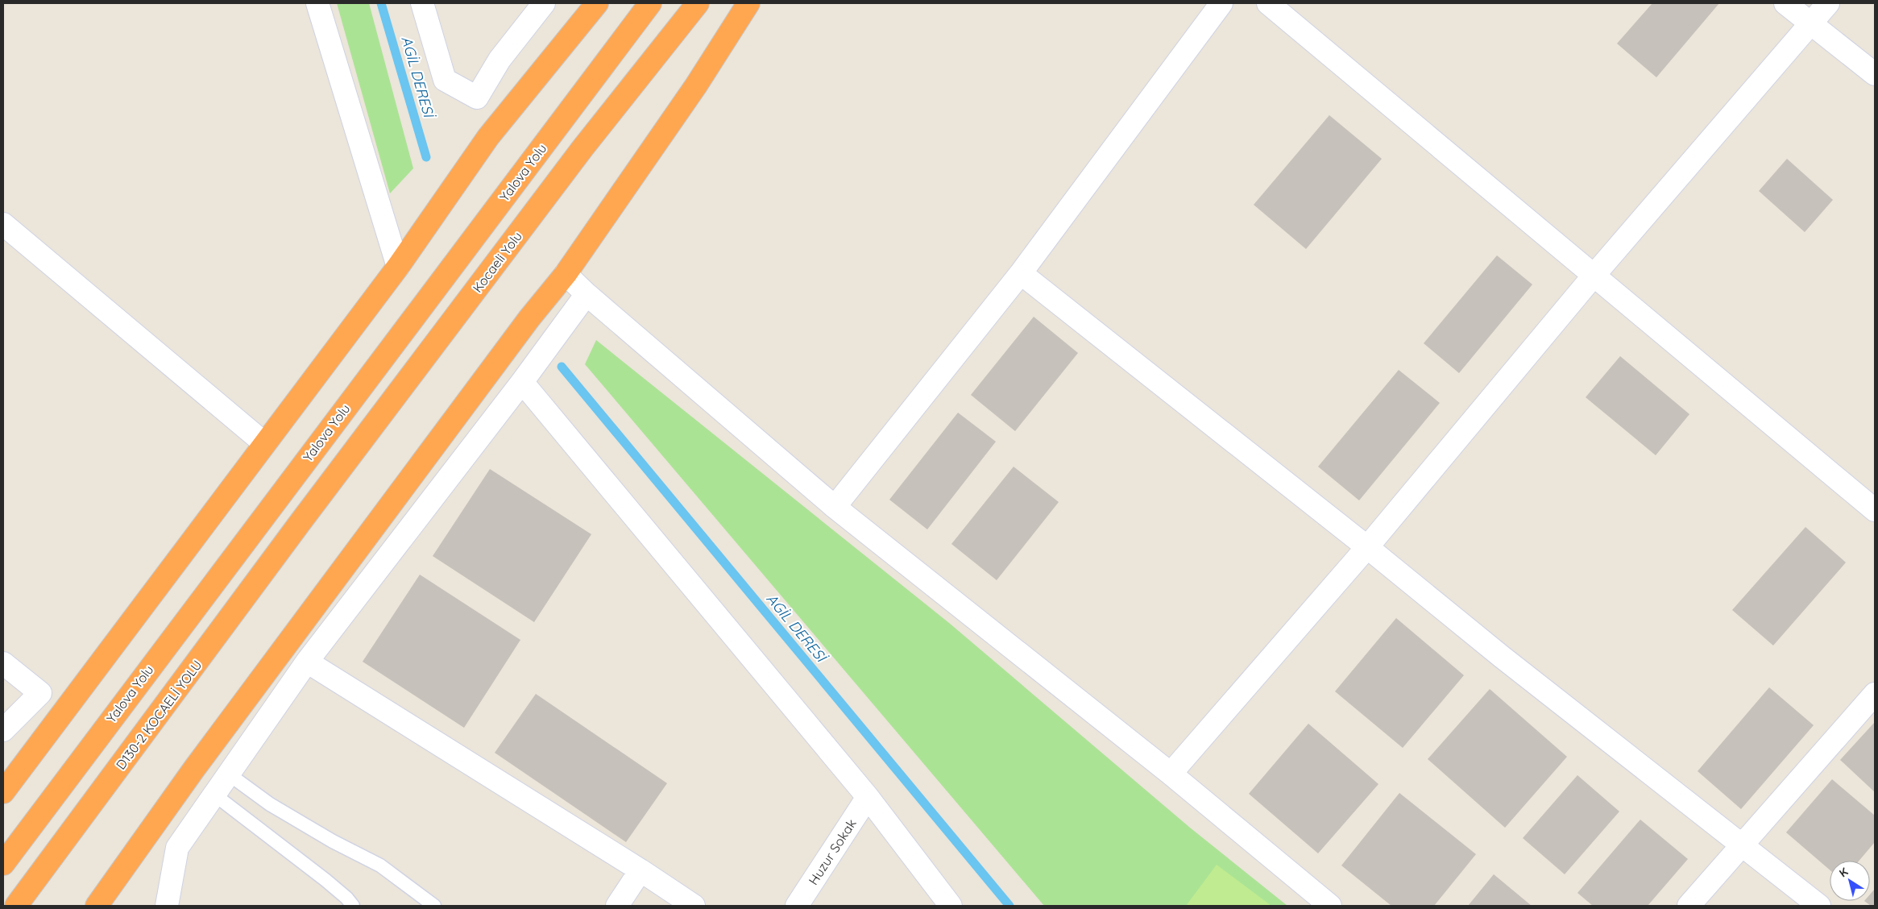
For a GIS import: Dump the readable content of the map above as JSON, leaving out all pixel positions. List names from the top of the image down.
{
  "streets": {
    "highway": ["Yalova Yolu", "Kocaeli̇ Yolu", "D130-2 KOCAELİ YOLU"],
    "street": ["Huzur Sokak"]
  },
  "crossings": [
    ["Kocaeli̇ Yolu", "D130-2 KOCAELİ YOLU"]
  ],
  "water": ["AGİL DERESİ"],
  "north": "top left"
}
